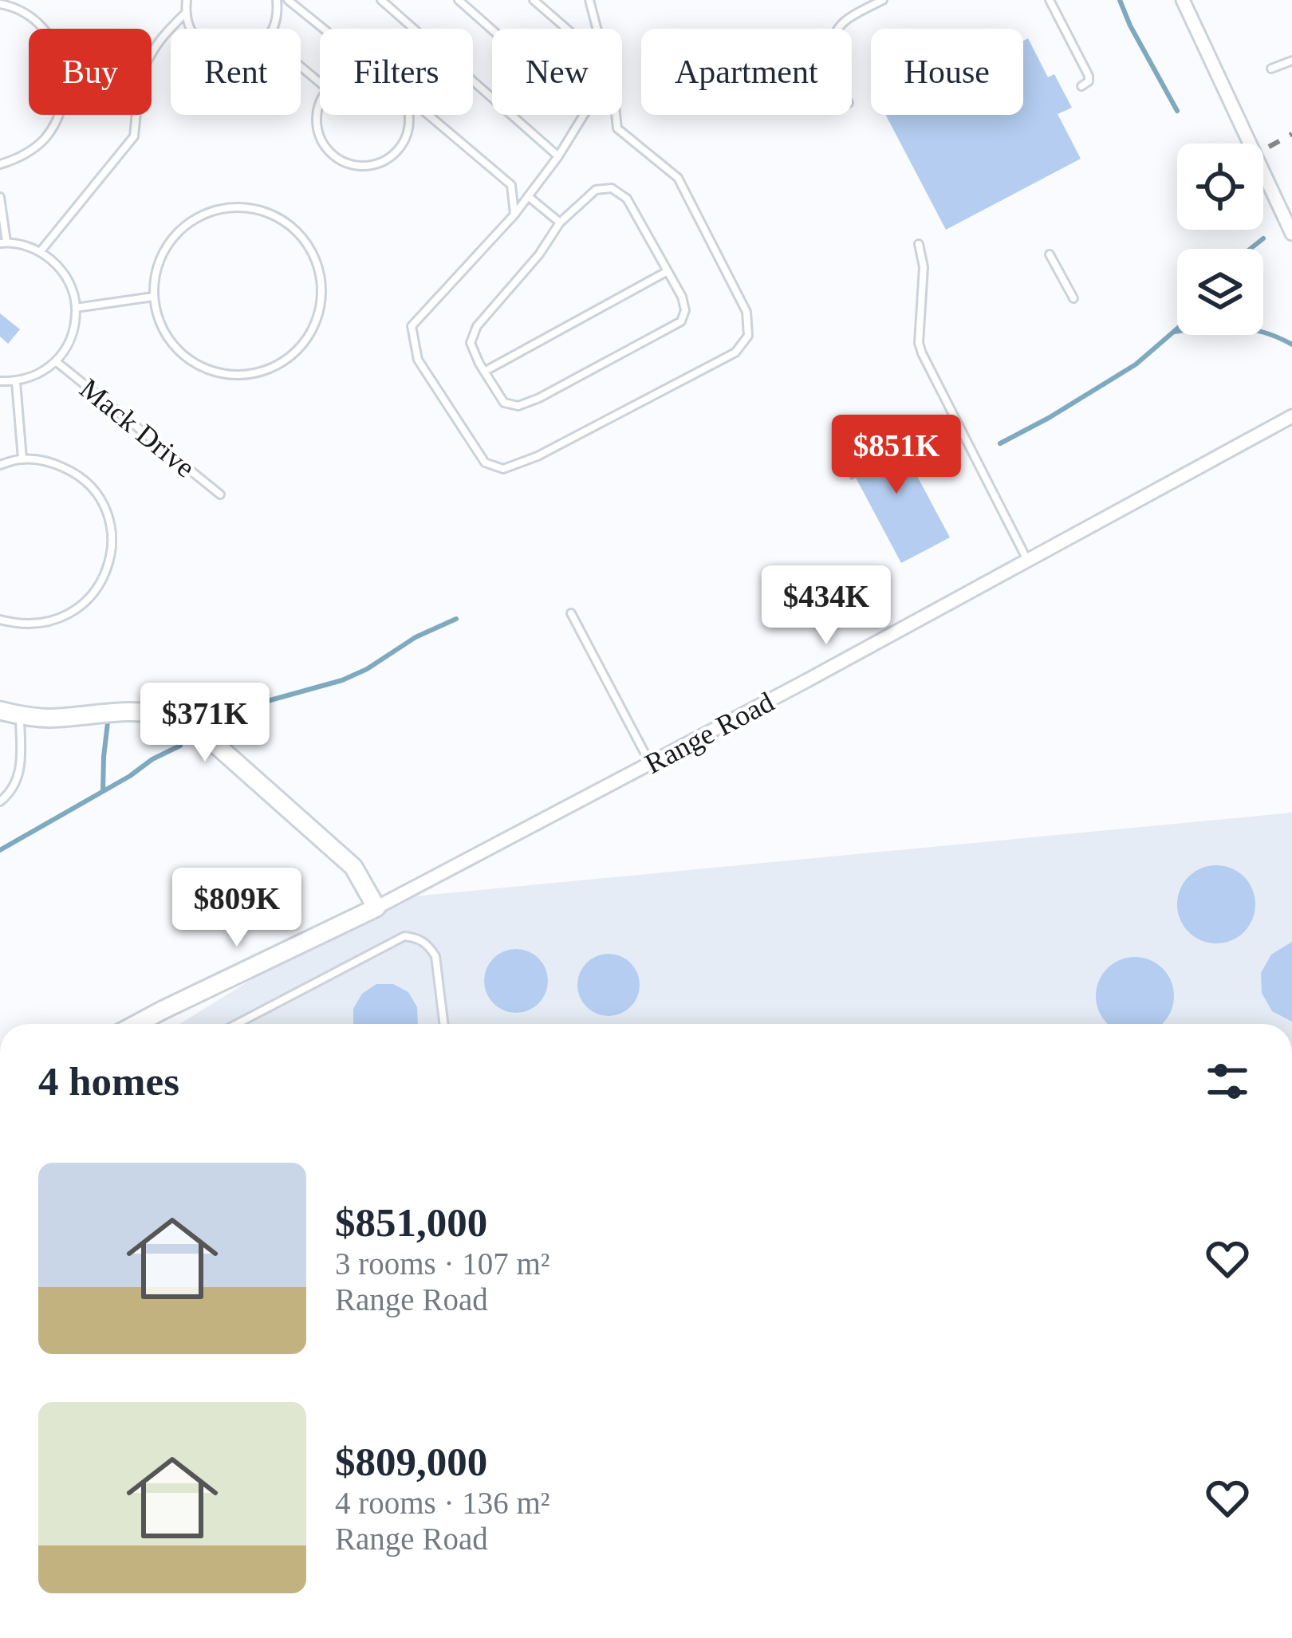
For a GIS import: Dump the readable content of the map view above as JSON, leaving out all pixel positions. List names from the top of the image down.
{
  "streets": {
    "street": ["Range Road"],
    "lane": ["Mack Drive"]
  },
  "page": {
    "chip": [
      "Buy",
      "Rent",
      "Filters",
      "New",
      "Apartment",
      "House"
    ],
    "price": [
      "$851K",
      "$434K",
      "$371K",
      "$809K"
    ],
    "heading": "4 homes",
    "list": [
      {
        "name": "$851,000",
        "note": "3 rooms · 107 m² · Range Road"
      },
      {
        "name": "$809,000",
        "note": "4 rooms · 136 m² · Range Road"
      }
    ]
  }
}
